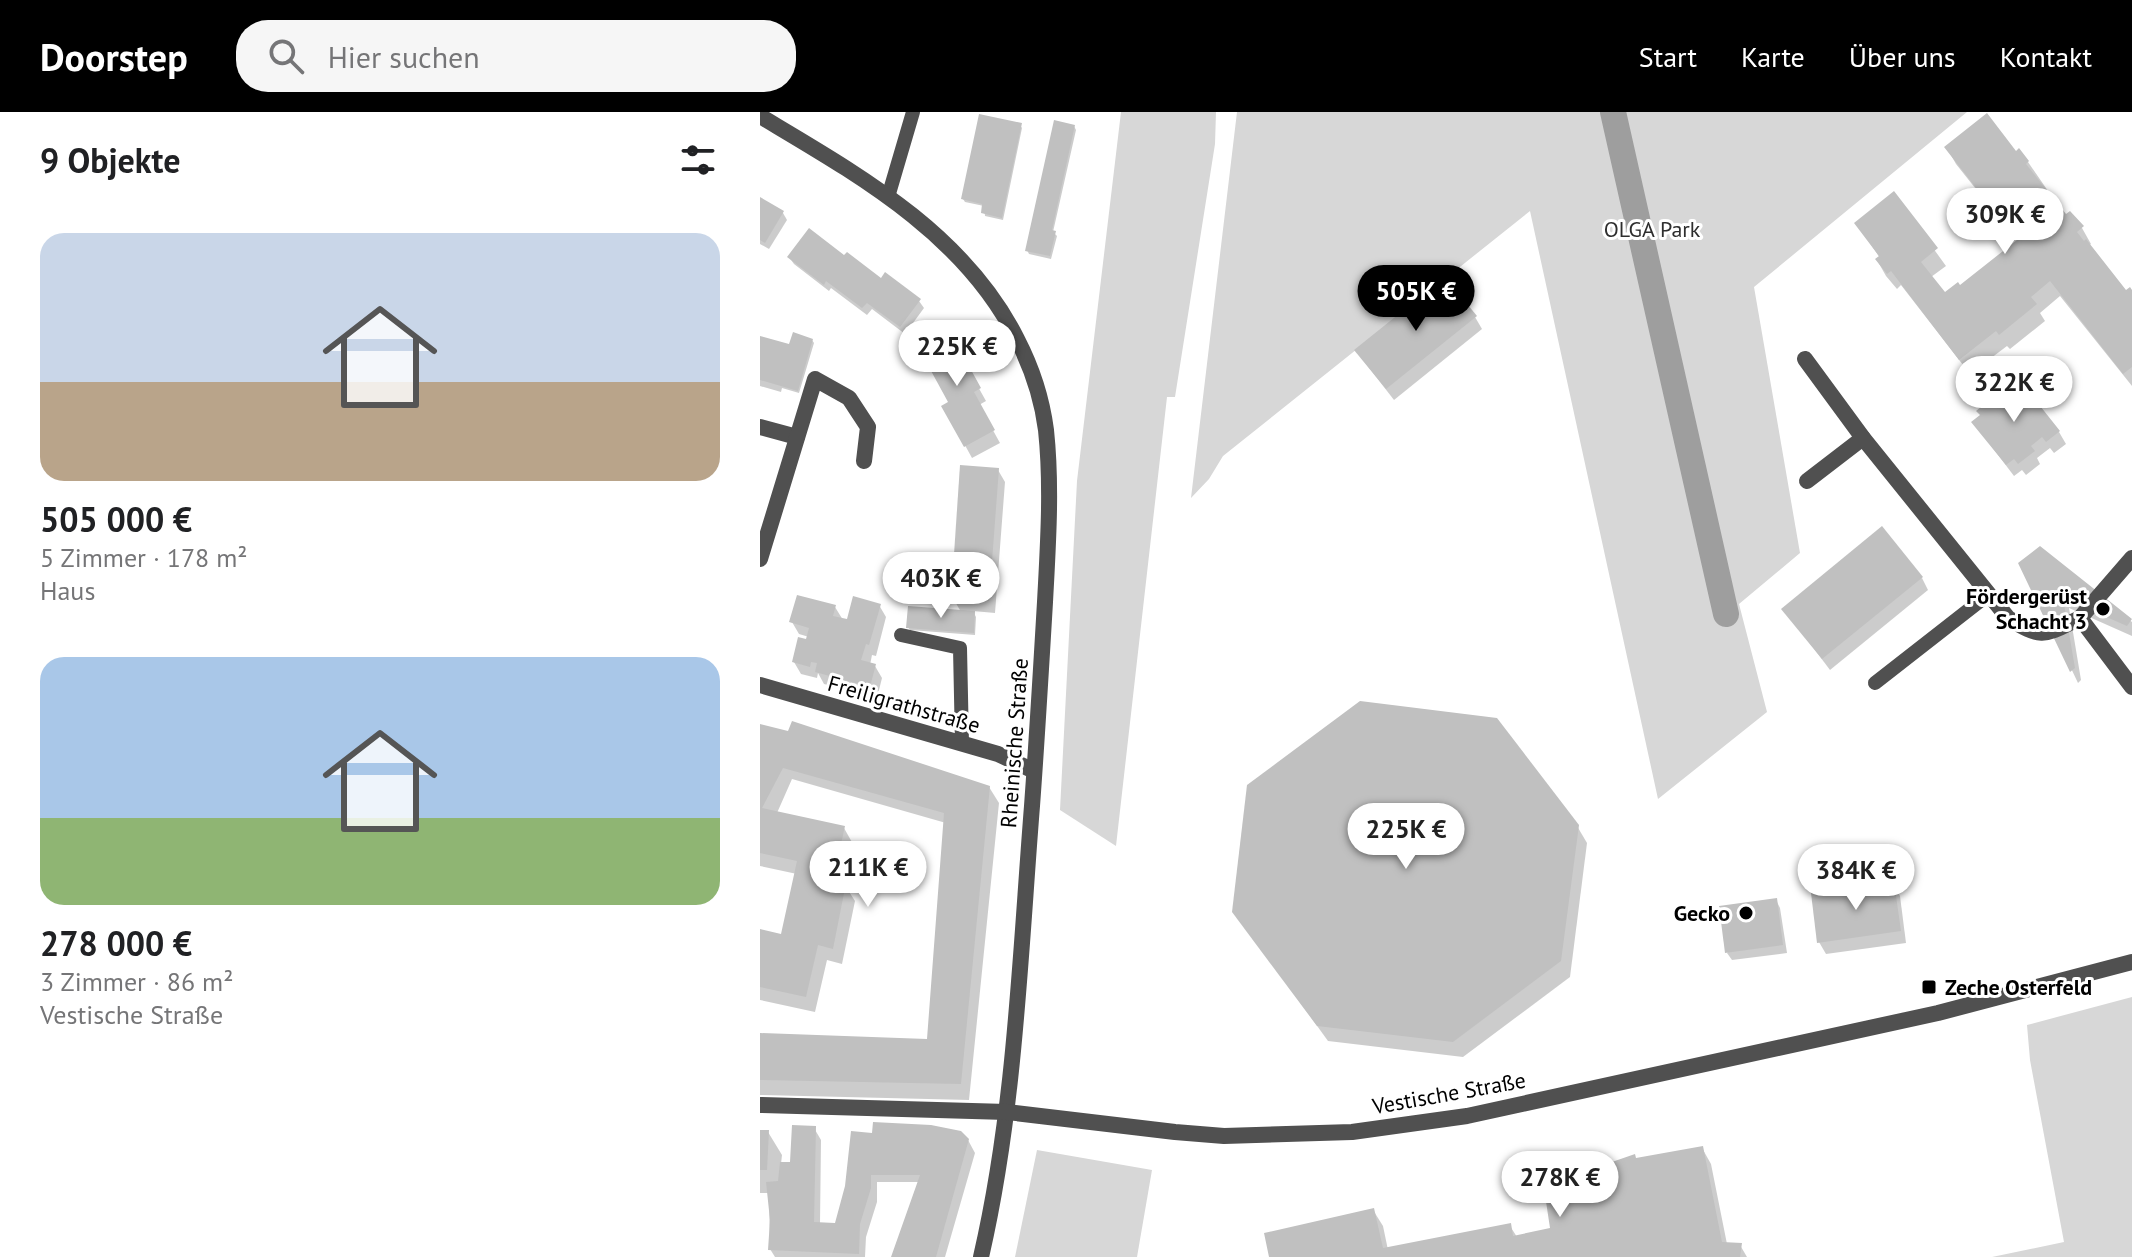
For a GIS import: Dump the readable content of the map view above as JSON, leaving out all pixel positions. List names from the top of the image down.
{
  "streets": {
    "street": ["Freiligrathstraße", "Rheinische Straße", "Vestische Straße"]
  },
  "crossings": [
    ["Freiligrathstraße", "Rheinische Straße"],
    ["Rheinische Straße", "Vestische Straße"]
  ],
  "parks": ["OLGA Park"],
  "places": {
    "other": ["Fördergerüst Schacht 3", "Gecko"],
    "transit": ["Zeche Osterfeld"]
  },
  "page": {
    "header": "Doorstep",
    "search": "Hier suchen",
    "nav": [
      "Start",
      "Karte",
      "Über uns",
      "Kontakt"
    ],
    "heading": "9 Objekte",
    "price": [
      "309K €",
      "505K €",
      "225K €",
      "322K €",
      "403K €",
      "225K €",
      "211K €",
      "384K €",
      "278K €"
    ],
    "list": [
      {
        "name": "505 000 €",
        "note": "5 Zimmer · 178 m² · Haus"
      },
      {
        "name": "278 000 €",
        "note": "3 Zimmer · 86 m² · Vestische Straße"
      }
    ]
  }
}
